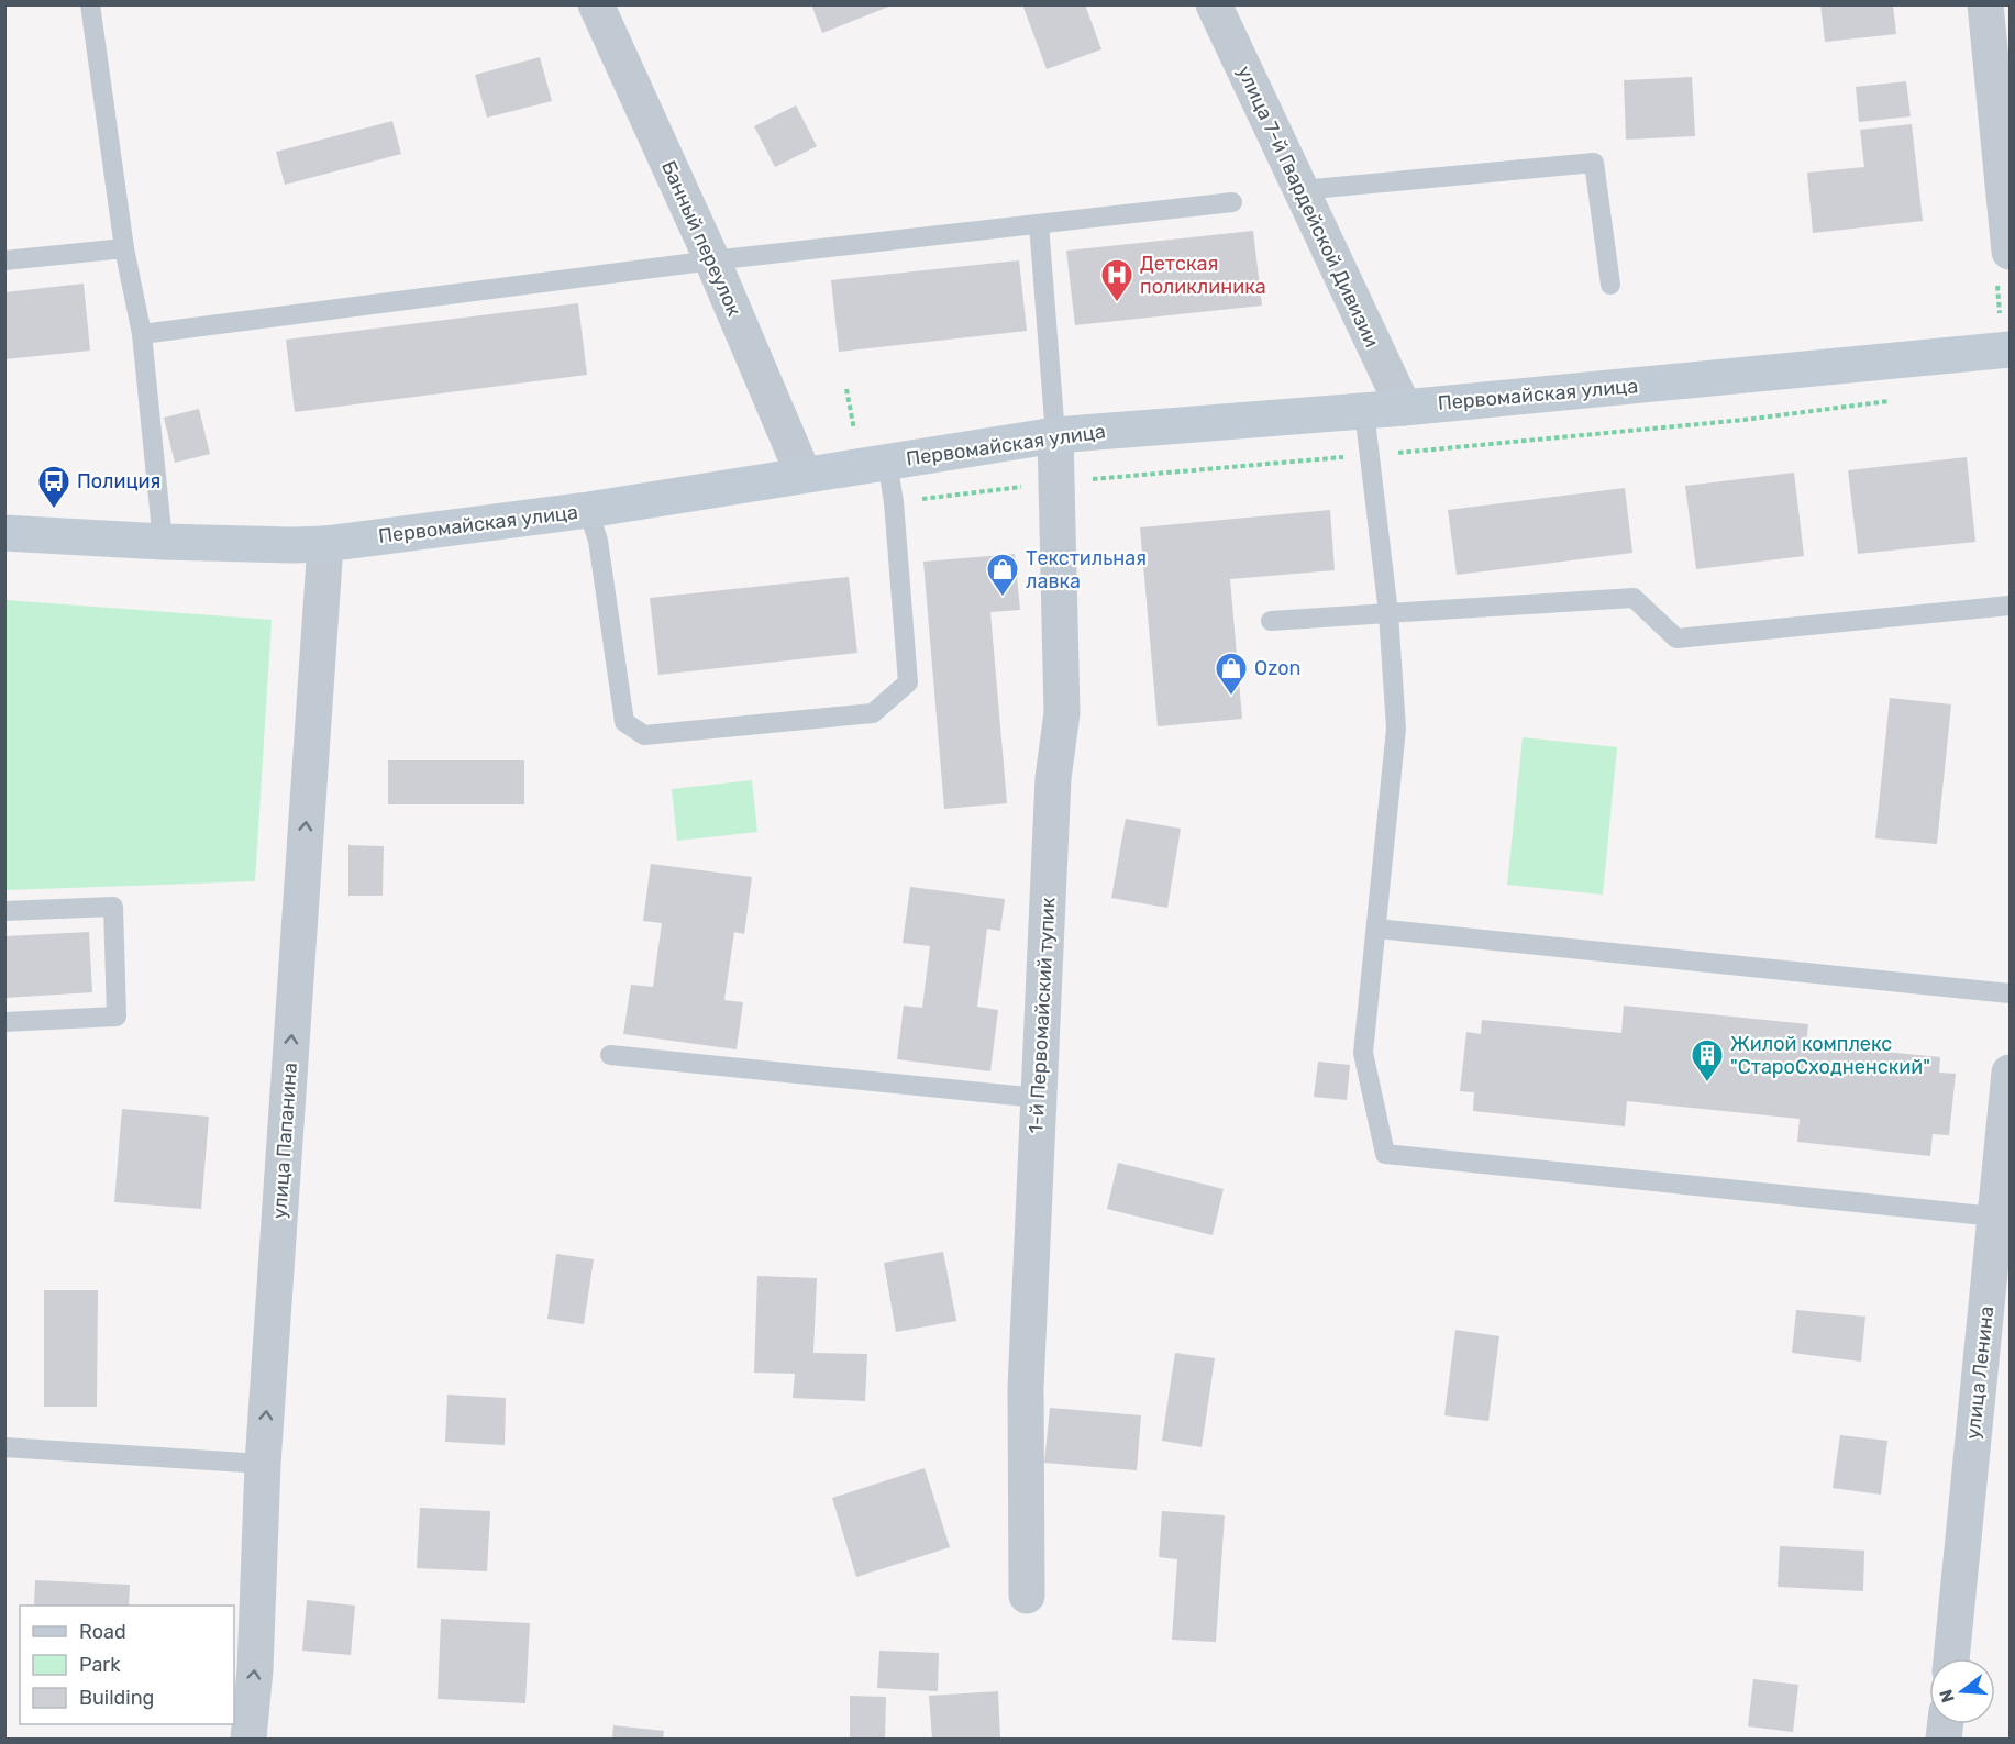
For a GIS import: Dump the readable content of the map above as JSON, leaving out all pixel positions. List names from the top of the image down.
{
  "streets": {
    "main road": ["Первомайская улица"],
    "street": [
      "улица 7-й Гвардейской Дивизии",
      "Банный переулок",
      "1-й Первомайский тупик",
      "улица Папанина",
      "улица Ленина"
    ]
  },
  "crossings": [
    ["улица 7-й Гвардейской Дивизии", "Первомайская улица"],
    ["Банный переулок", "Первомайская улица"],
    ["Первомайская улица", "1-й Первомайский тупик"],
    ["Первомайская улица", "улица Папанина"]
  ],
  "one_way": ["улица Папанина"],
  "places": {
    "hospital": ["Детская поликлиника"],
    "bus stop": ["Полиция"],
    "shop": ["Текстильная лавка", "Ozon"],
    "building": ["Жилой комплекс \"СтароСходненский\""]
  },
  "legend": ["Road", "Park", "Building"],
  "north": "left"
}
